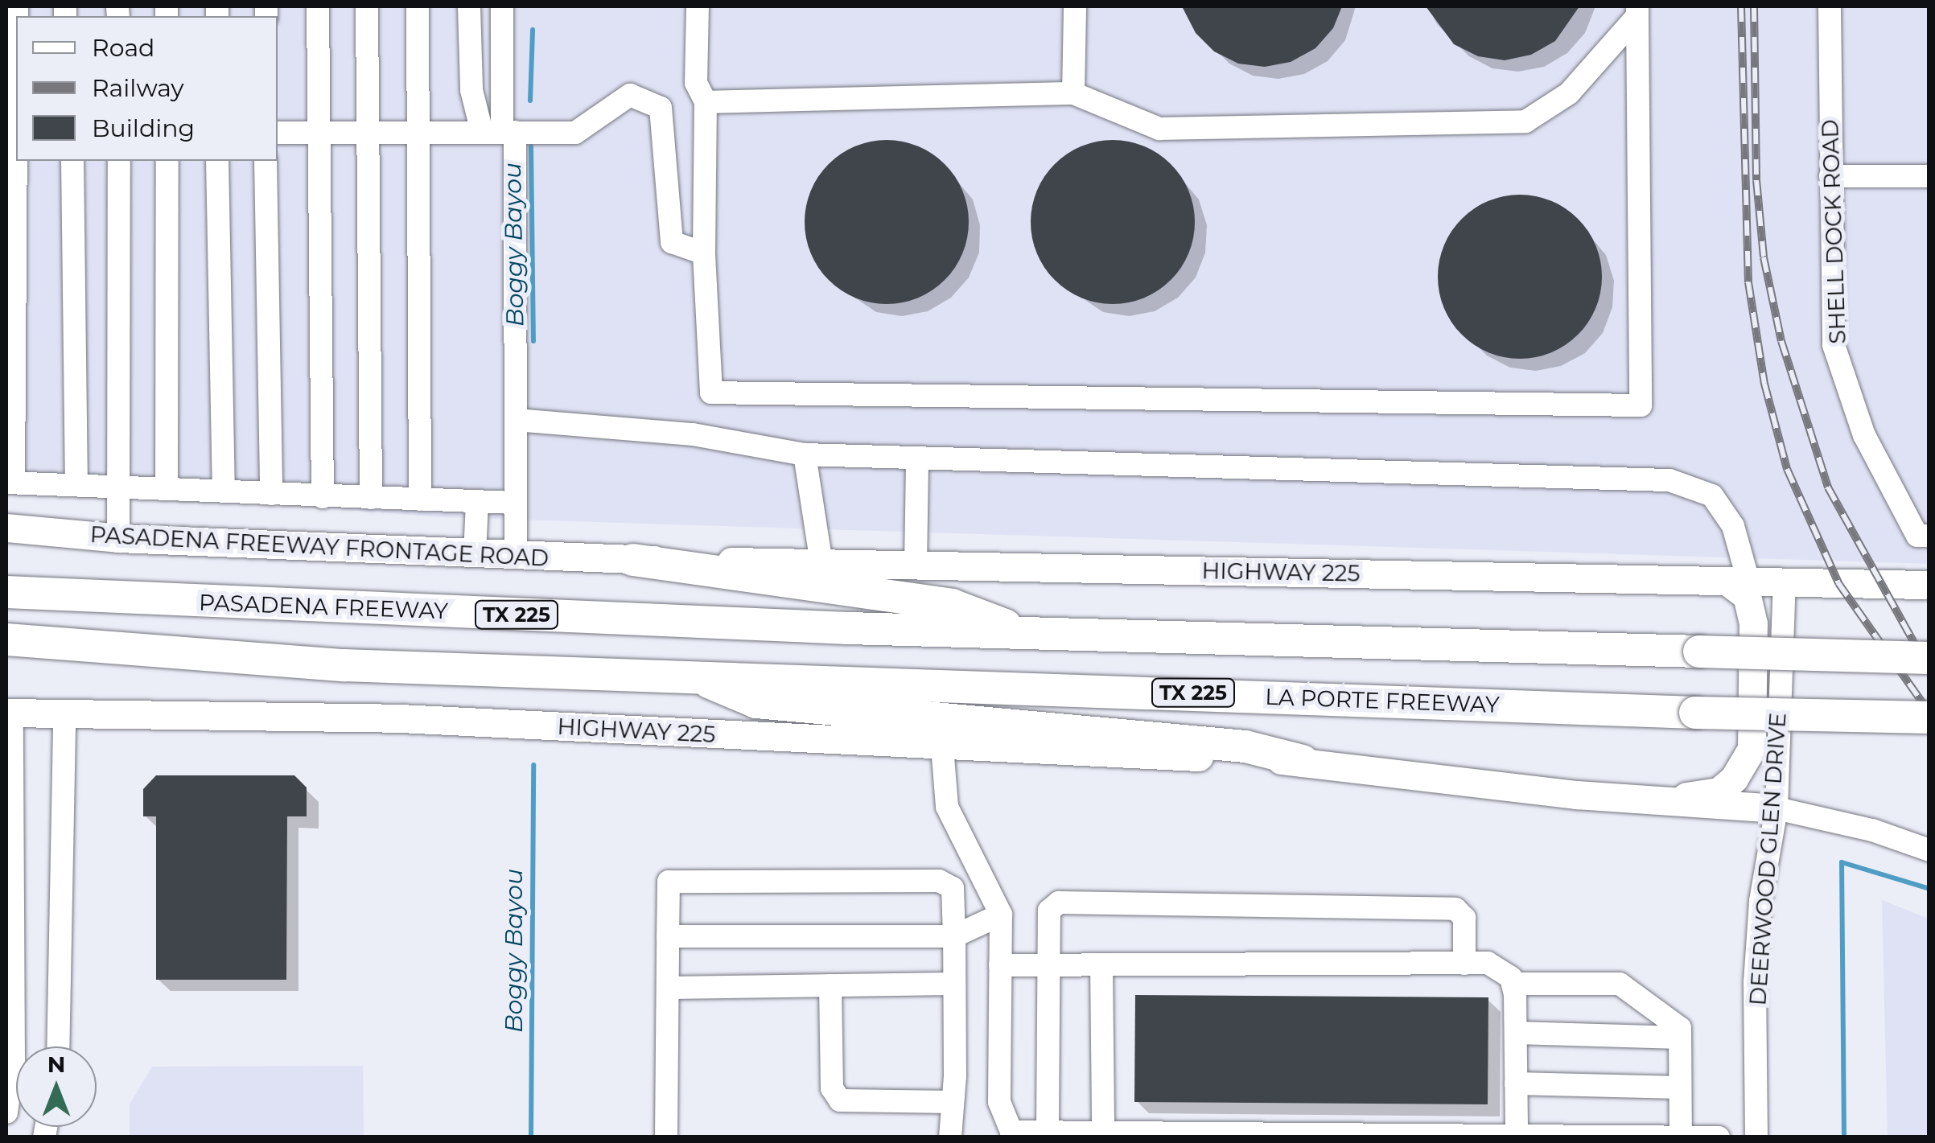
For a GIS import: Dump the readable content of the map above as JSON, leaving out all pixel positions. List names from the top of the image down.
{
  "streets": {
    "highway": ["PASADENA FREEWAY", "TX 225", "LA PORTE FREEWAY"],
    "main road": ["PASADENA FREEWAY FRONTAGE ROAD", "HIGHWAY 225"],
    "street": ["SHELL DOCK ROAD", "DEERWOOD GLEN DRIVE"]
  },
  "crossings": [
    ["PASADENA FREEWAY FRONTAGE ROAD", "HIGHWAY 225"],
    ["HIGHWAY 225", "DEERWOOD GLEN DRIVE"],
    ["PASADENA FREEWAY", "TX 225"],
    ["TX 225", "LA PORTE FREEWAY"]
  ],
  "water": ["Boggy Bayou"],
  "legend": ["Road", "Railway", "Building"],
  "north": "top"
}
